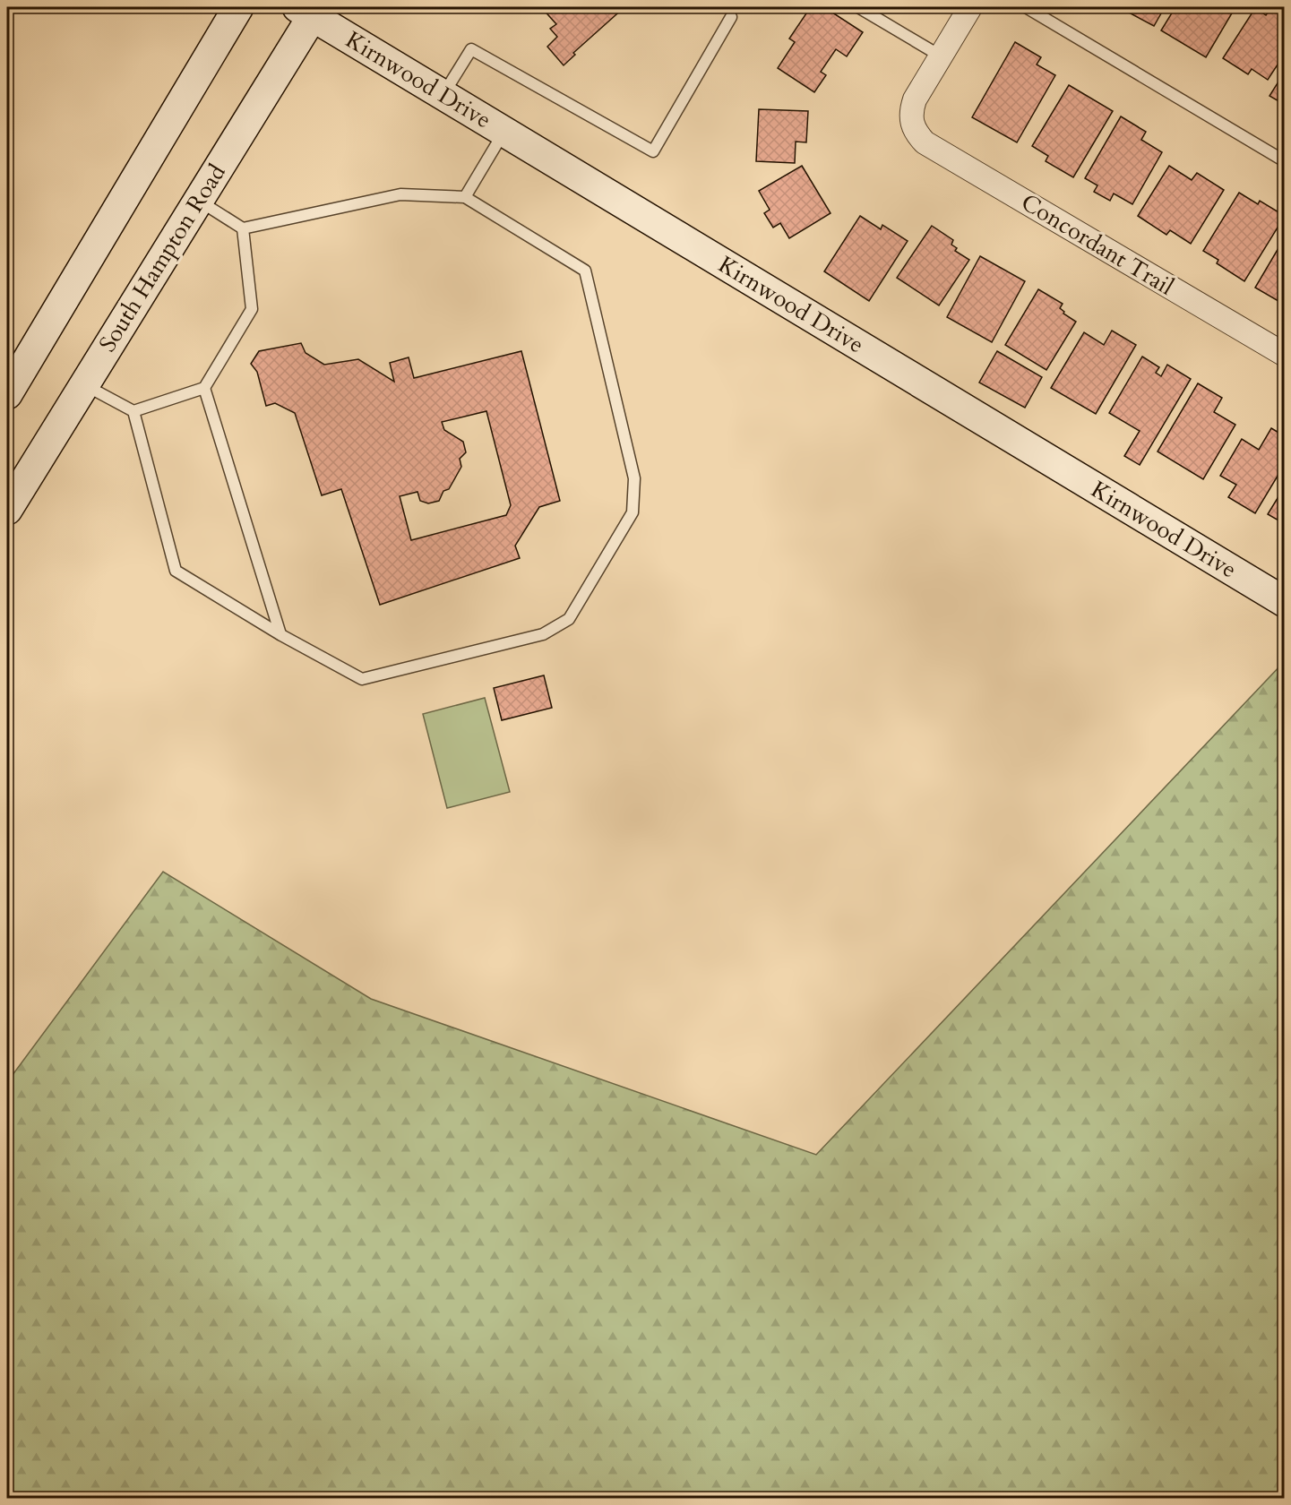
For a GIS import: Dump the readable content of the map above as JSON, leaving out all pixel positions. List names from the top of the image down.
{
  "streets": {
    "street": ["Kirnwood Drive", "Concordant Trail", "South Hampton Road"]
  },
  "crossings": [
    ["Kirnwood Drive", "South Hampton Road"]
  ]
}
